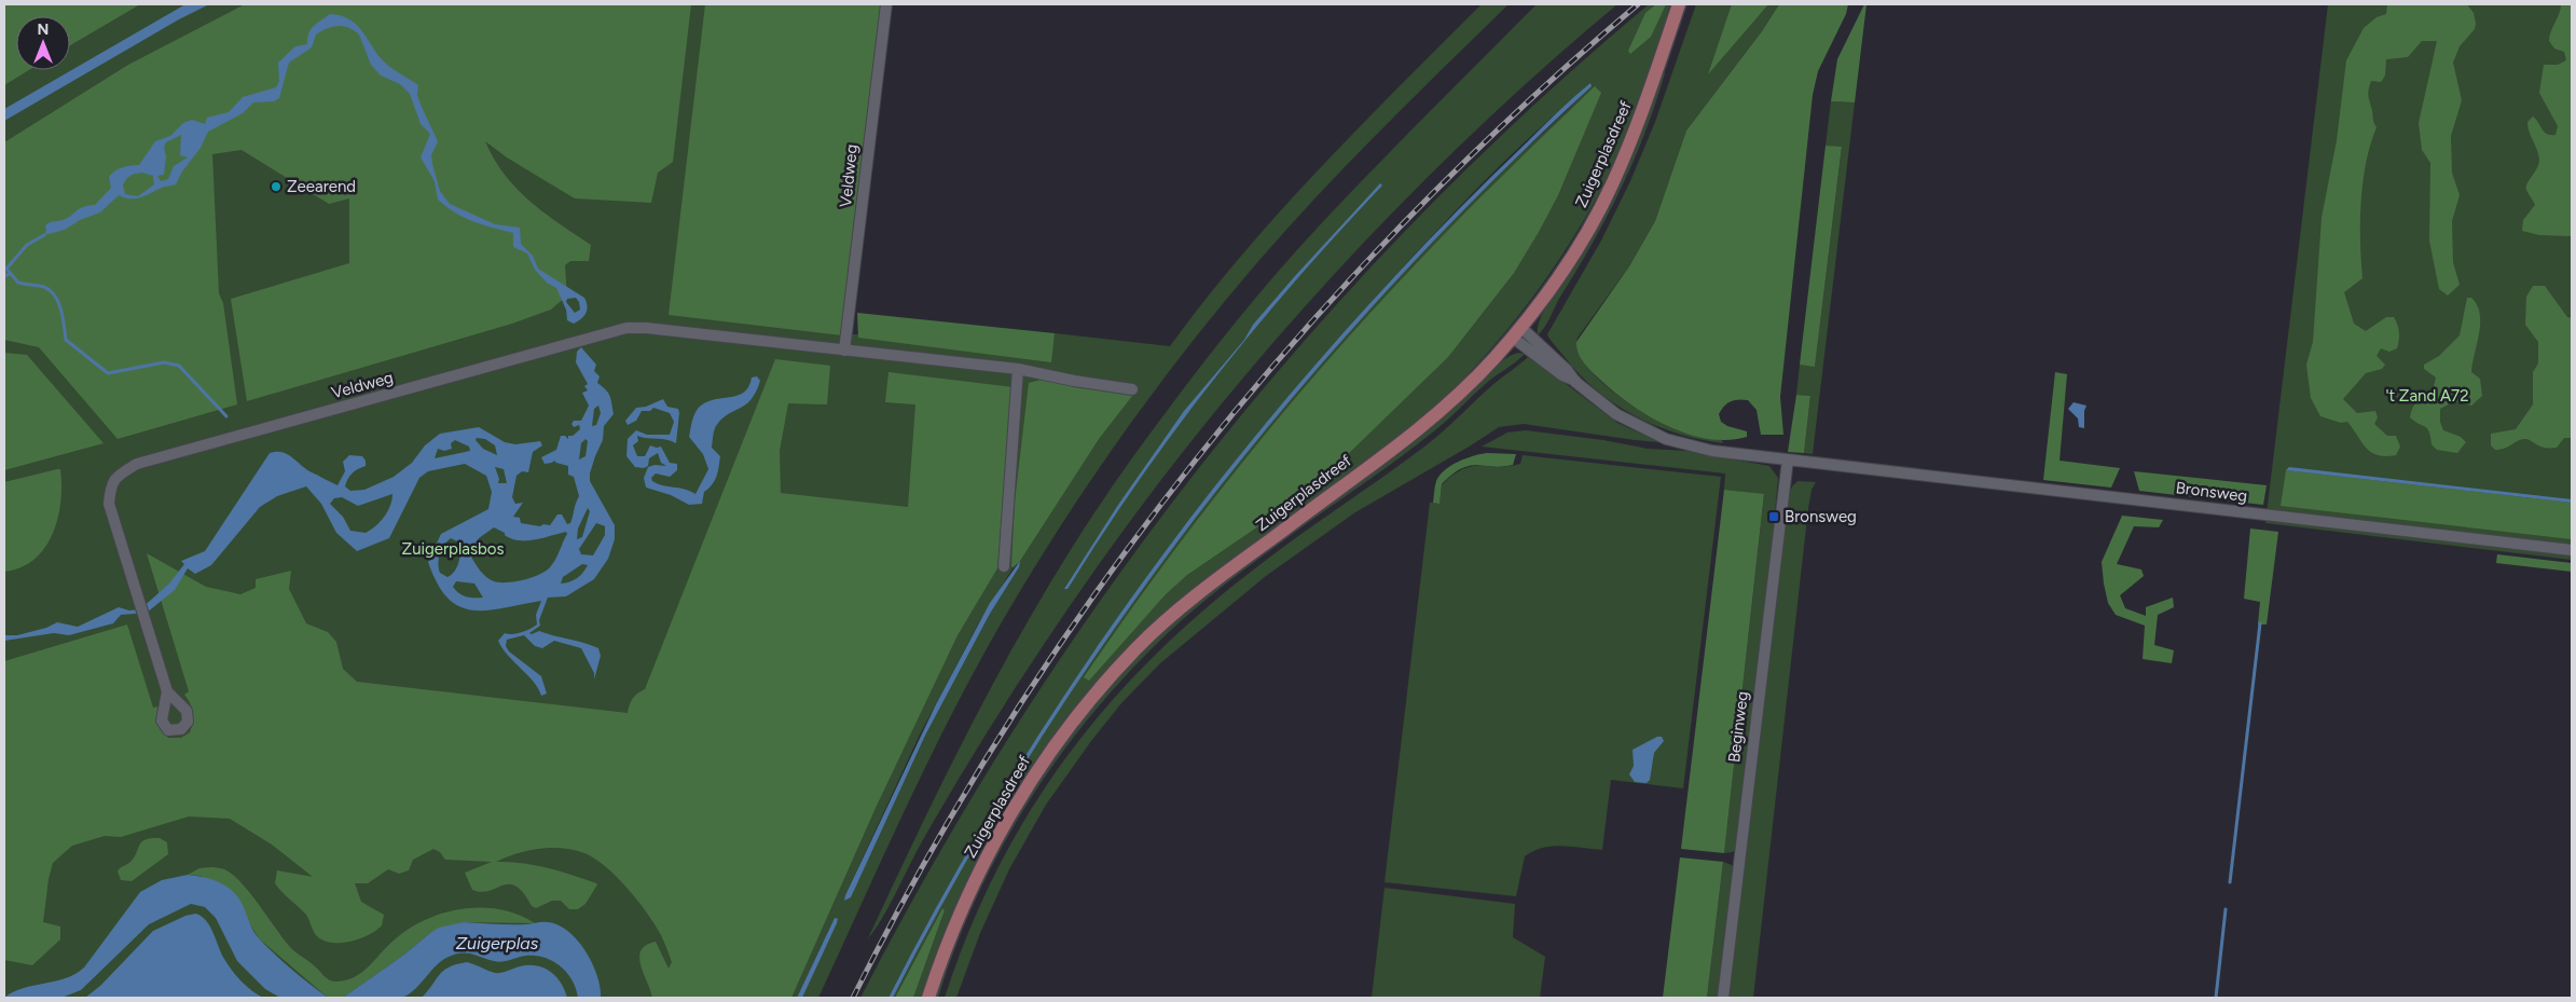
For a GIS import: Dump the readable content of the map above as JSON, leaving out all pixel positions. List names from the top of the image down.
{
  "streets": {
    "main road": ["Zuigerplasdreef"],
    "street": ["Veldweg", "Bronsweg", "Beginweg"]
  },
  "crossings": [
    ["Zuigerplasdreef", "Bronsweg"],
    ["Bronsweg", "Beginweg"]
  ],
  "water": ["Zuigerplas"],
  "parks": ["'t Zand A72", "Zuigerplasbos"],
  "places": {
    "other": ["Zeearend"],
    "transit": ["Bronsweg"]
  },
  "north": "top"
}
